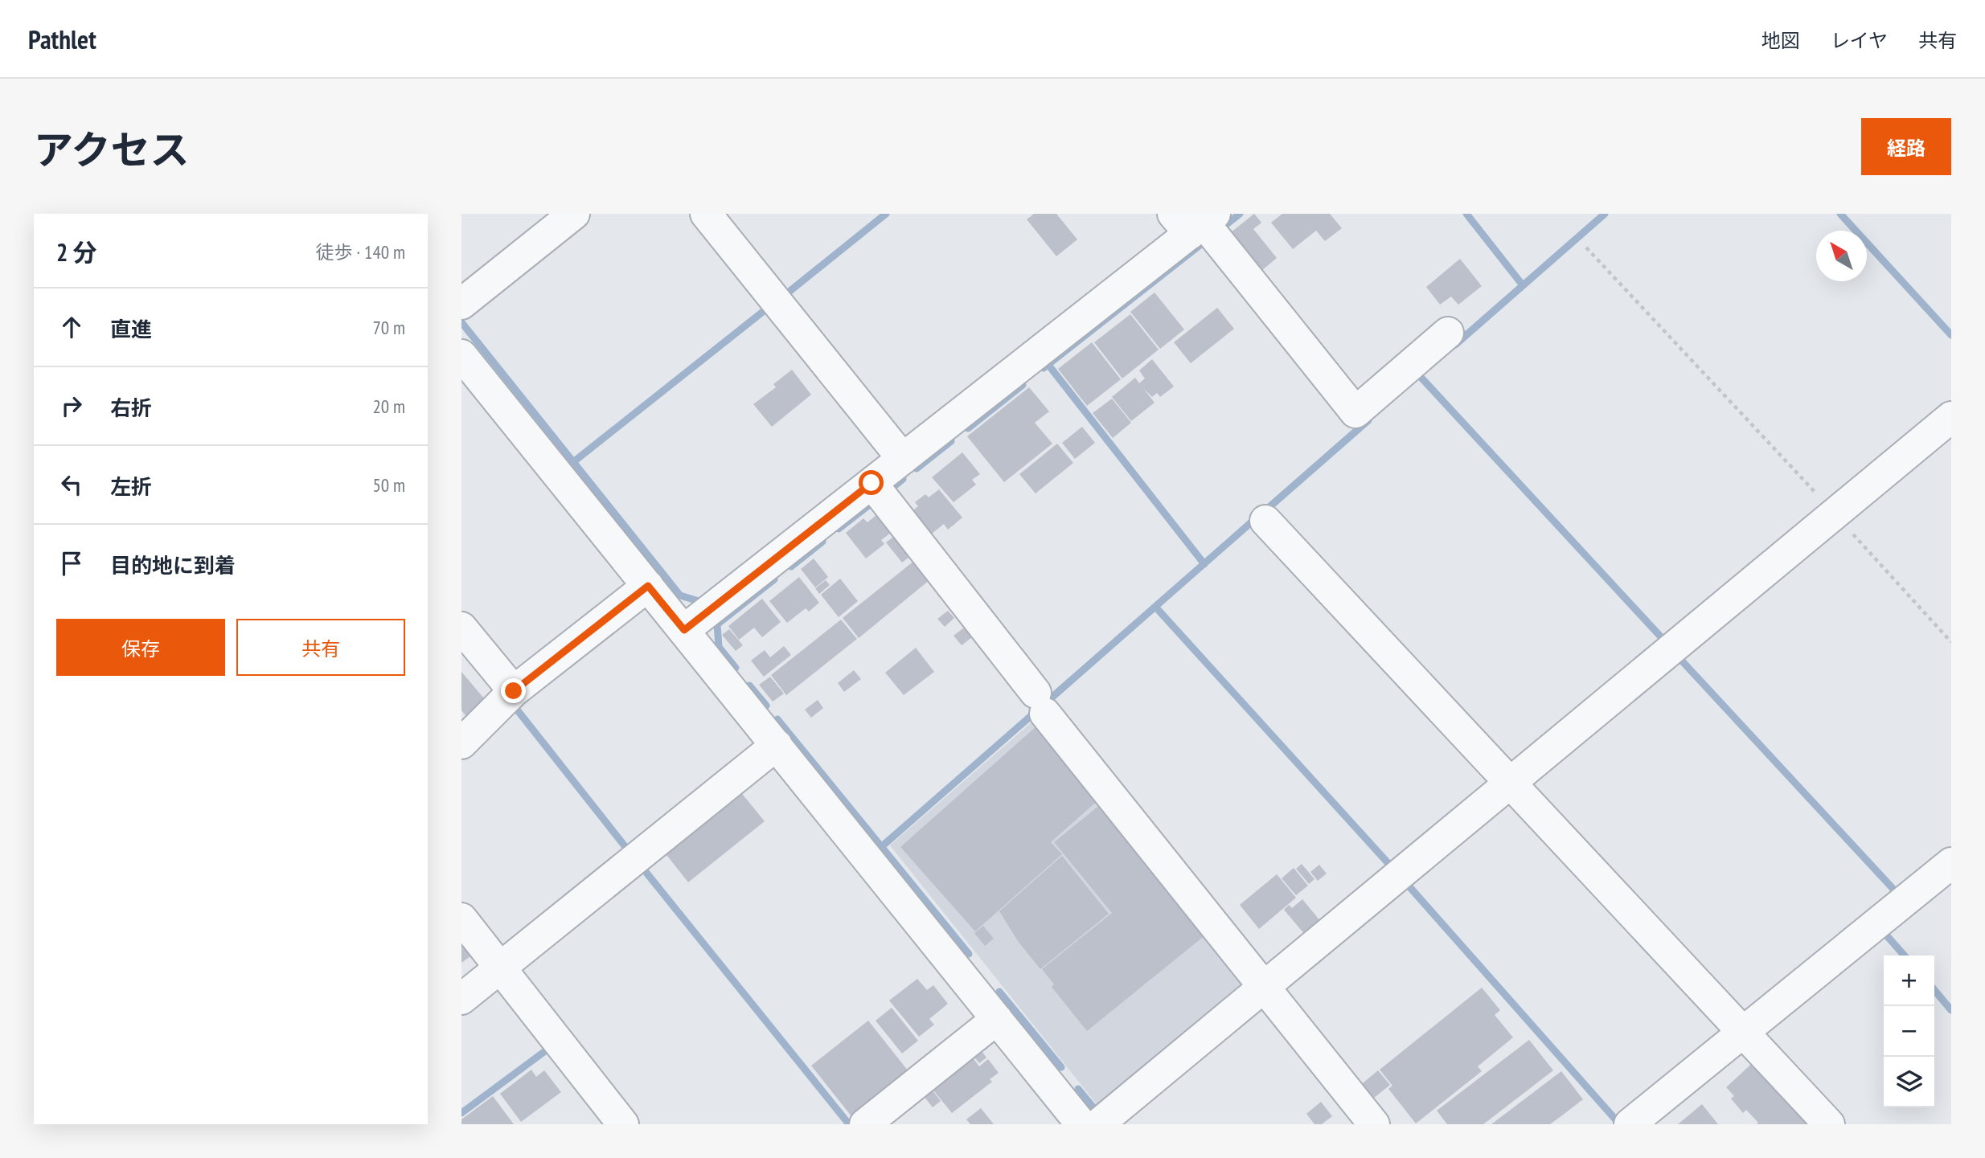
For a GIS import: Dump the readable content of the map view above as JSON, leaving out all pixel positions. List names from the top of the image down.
{
  "north": "top left",
  "page": {
    "header": "Pathlet",
    "nav": ["地図", "レイヤ", "共有"],
    "title": "アクセス",
    "buttons": [
      "経路",
      ["保存", "共有"]
    ],
    "heading": ["2 分", "徒歩 · 140 m"],
    "list": [
      ["直進", "70 m"],
      ["右折", "20 m"],
      ["左折", "50 m"],
      "目的地に到着"
    ],
    "map_buttons": ["+", "−"]
  }
}
